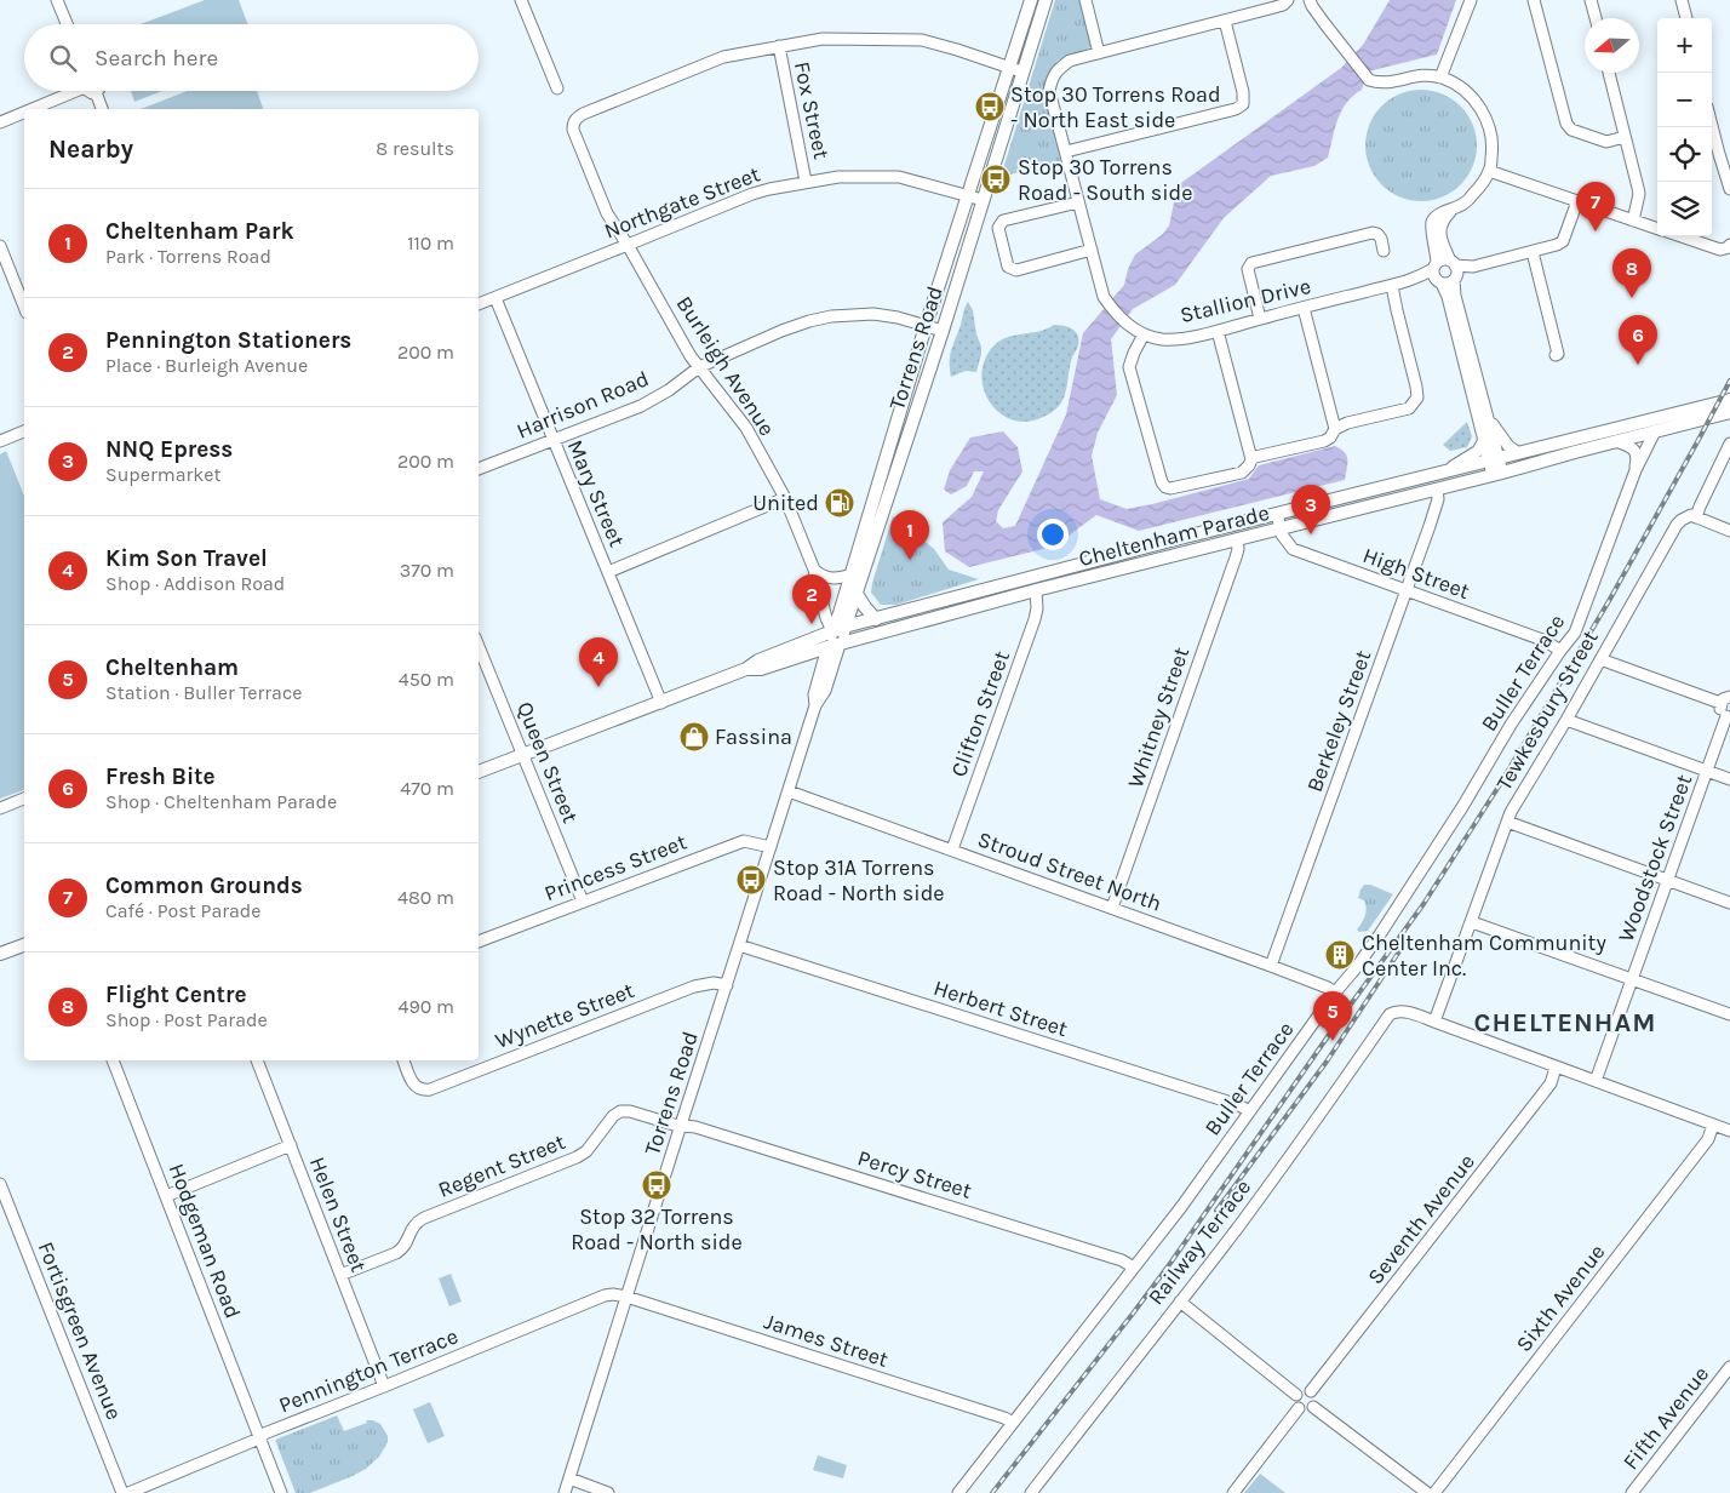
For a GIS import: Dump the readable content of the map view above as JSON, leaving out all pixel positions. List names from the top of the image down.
{
  "streets": {
    "main road": ["Torrens Road", "Cheltenham Parade"],
    "street": [
      "Fox Street",
      "Northgate Street",
      "Stallion Drive",
      "Burleigh Avenue",
      "Harrison Road",
      "Mary Street",
      "High Street",
      "Buller Terrace",
      "Tewkesbury Street",
      "Clifton Street",
      "Whitney Street",
      "Berkeley Street",
      "Queen Street",
      "Woodstock Street",
      "Princess Street",
      "Stroud Street North",
      "Herbert Street",
      "Wynette Street",
      "Regent Street",
      "Percy Street",
      "Helen Street",
      "Seventh Avenue",
      "Hodgeman Road",
      "Railway Terrace",
      "Sixth Avenue",
      "Fortisgreen Avenue",
      "James Street",
      "Pennington Terrace",
      "Fifth Avenue"
    ]
  },
  "crossings": [
    ["Fox Street", "Northgate Street"],
    ["Fox Street", "Burleigh Avenue"],
    ["Northgate Street", "Torrens Road"],
    ["Northgate Street", "Burleigh Avenue"],
    ["Northgate Street", "Mary Street"],
    ["Torrens Road", "Burleigh Avenue"],
    ["Torrens Road", "Harrison Road"],
    ["Torrens Road", "Cheltenham Parade"],
    ["Torrens Road", "Princess Street"],
    ["Torrens Road", "Stroud Street North"],
    ["Torrens Road", "Herbert Street"],
    ["Torrens Road", "Wynette Street"],
    ["Torrens Road", "Regent Street"],
    ["Torrens Road", "Percy Street"],
    ["Torrens Road", "James Street"],
    ["Torrens Road", "Pennington Terrace"],
    ["Burleigh Avenue", "Harrison Road"],
    ["Burleigh Avenue", "Cheltenham Parade"],
    ["Harrison Road", "Mary Street"],
    ["Cheltenham Parade", "High Street"],
    ["Cheltenham Parade", "Buller Terrace"],
    ["Cheltenham Parade", "Clifton Street"],
    ["Cheltenham Parade", "Whitney Street"],
    ["Cheltenham Parade", "Berkeley Street"],
    ["High Street", "Buller Terrace"],
    ["High Street", "Berkeley Street"],
    ["Buller Terrace", "Stroud Street North"],
    ["Buller Terrace", "Herbert Street"],
    ["Buller Terrace", "Percy Street"],
    ["Buller Terrace", "James Street"],
    ["Tewkesbury Street", "Railway Terrace"],
    ["Clifton Street", "Stroud Street North"],
    ["Whitney Street", "Stroud Street North"],
    ["Berkeley Street", "Stroud Street North"],
    ["Queen Street", "Princess Street"],
    ["Regent Street", "Percy Street"],
    ["Regent Street", "Helen Street"],
    ["Helen Street", "Pennington Terrace"],
    ["Hodgeman Road", "Pennington Terrace"],
    ["James Street", "Pennington Terrace"]
  ],
  "districts": ["CHELTENHAM"],
  "places": {
    "bus stop": [
      "Stop 30 Torrens Road - North East side",
      "Stop 30 Torrens Road - South side",
      "Stop 31A Torrens Road - North side",
      "Stop 32 Torrens Road - North side"
    ],
    "fuel station": ["United"],
    "shop": ["Fassina"],
    "building": ["Cheltenham Community Center Inc."]
  },
  "north": "left",
  "page": {
    "map_buttons": ["+", "−"],
    "search": "Search here",
    "heading": ["Nearby", "8 results"],
    "pins": [
      "7",
      "8",
      "6",
      "3",
      "1",
      "2",
      "4",
      "5"
    ],
    "list": [
      {
        "mark": "1",
        "name": "Cheltenham Park",
        "note": "Park · Torrens Road",
        "value": "110 m"
      },
      {
        "mark": "2",
        "name": "Pennington Stationers",
        "note": "Place · Burleigh Avenue",
        "value": "200 m"
      },
      {
        "mark": "3",
        "name": "NNQ Epress",
        "note": "Supermarket",
        "value": "200 m"
      },
      {
        "mark": "4",
        "name": "Kim Son Travel",
        "note": "Shop · Addison Road",
        "value": "370 m"
      },
      {
        "mark": "5",
        "name": "Cheltenham",
        "note": "Station · Buller Terrace",
        "value": "450 m"
      },
      {
        "mark": "6",
        "name": "Fresh Bite",
        "note": "Shop · Cheltenham Parade",
        "value": "470 m"
      },
      {
        "mark": "7",
        "name": "Common Grounds",
        "note": "Café · Post Parade",
        "value": "480 m"
      },
      {
        "mark": "8",
        "name": "Flight Centre",
        "note": "Shop · Post Parade",
        "value": "490 m"
      }
    ]
  }
}
